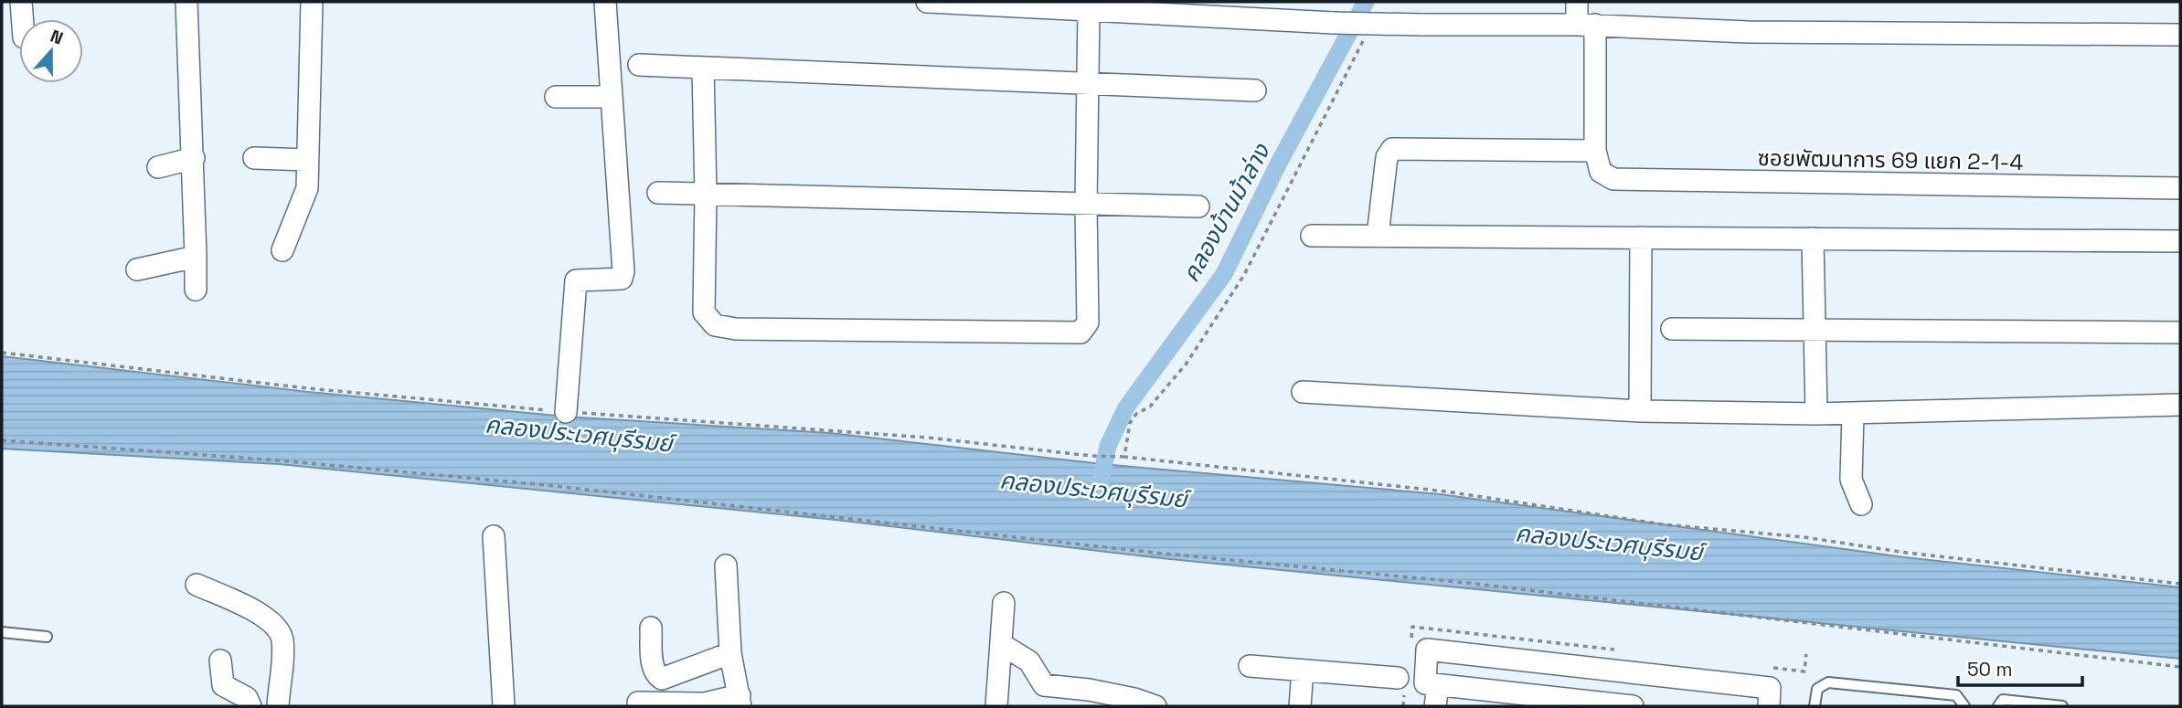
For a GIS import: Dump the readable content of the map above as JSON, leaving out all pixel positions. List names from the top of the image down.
{
  "streets": {
    "street": ["ซอยพัฒนาการ 69 แยก 2-1-4"]
  },
  "water": ["คลองบ้านม้าล่าง", "คลองประเวศบุรีรมย์"],
  "scale_bar": "50 m",
  "north": "top"
}
